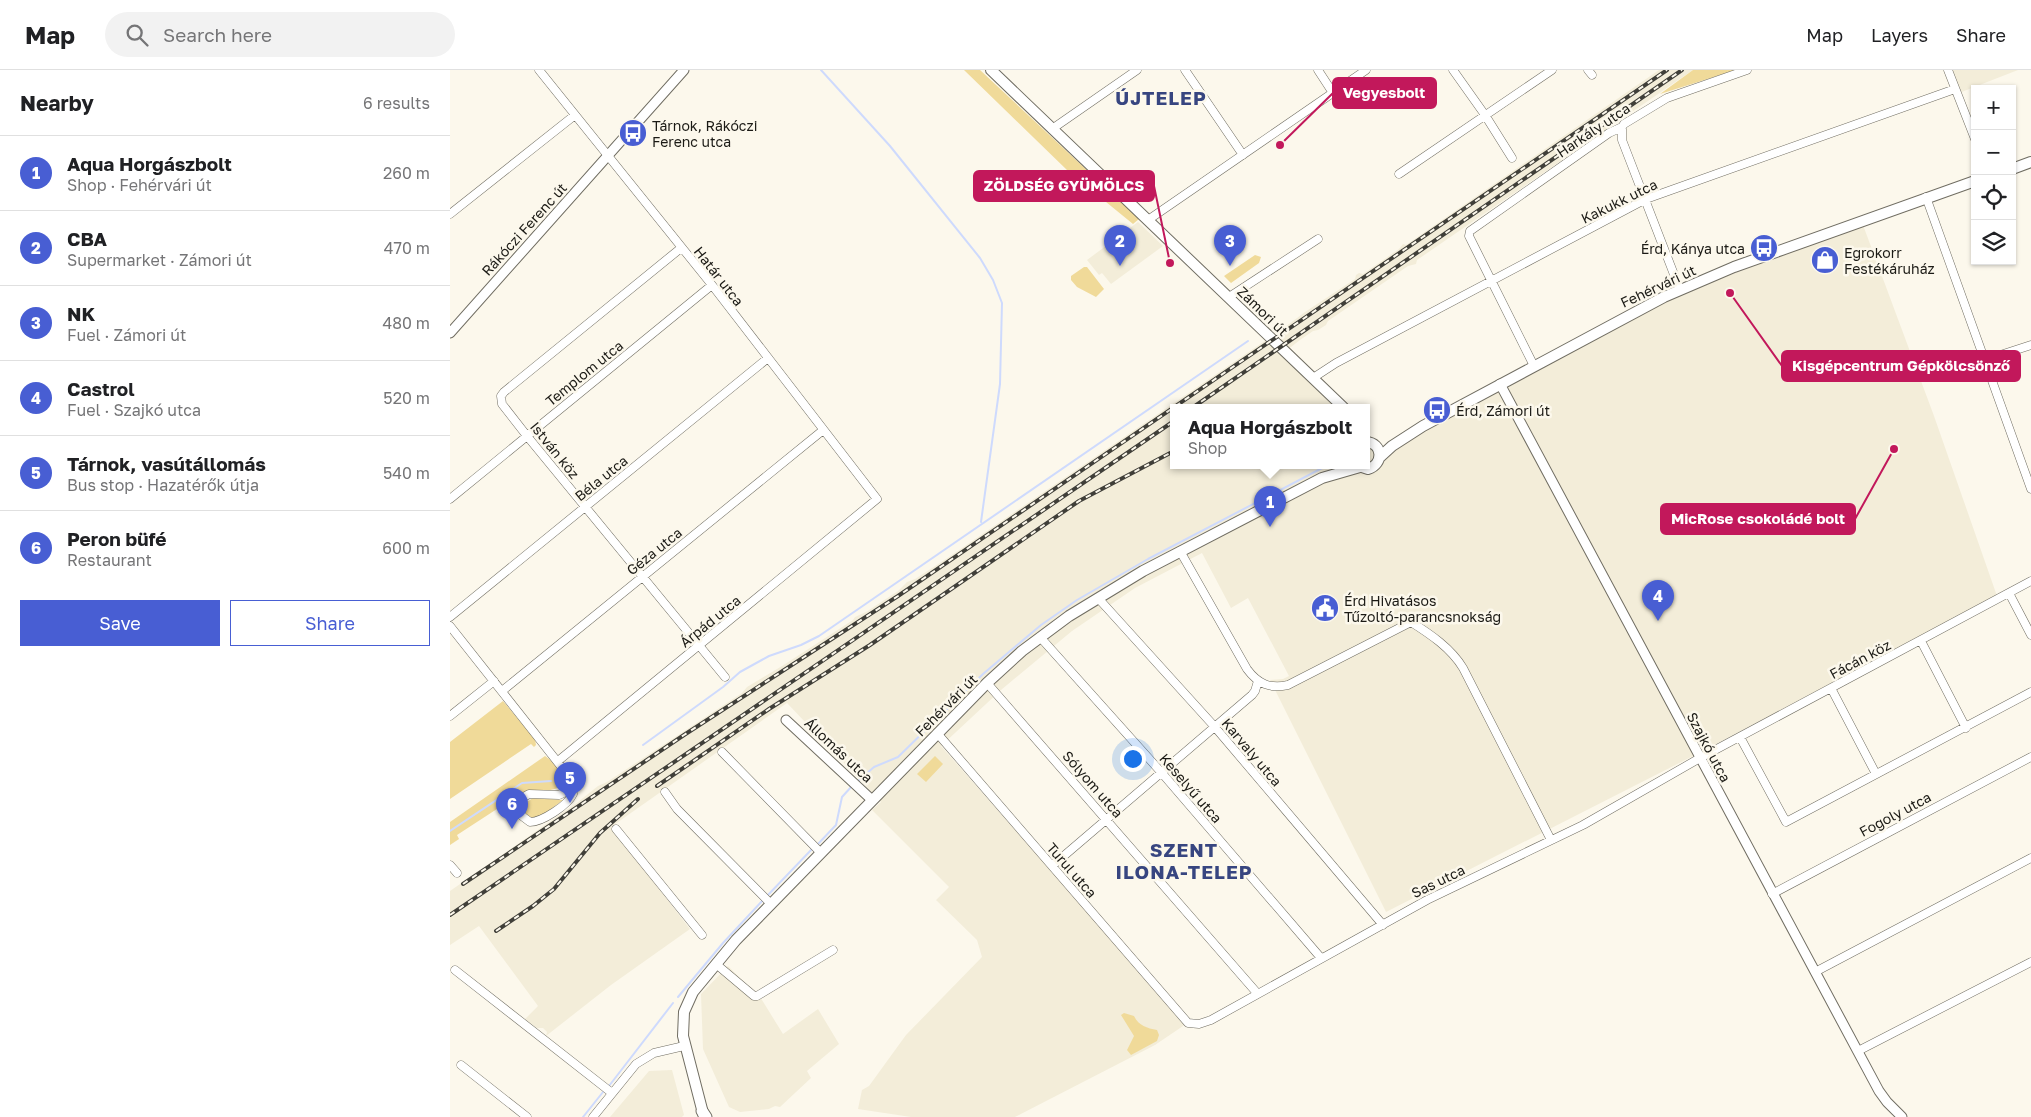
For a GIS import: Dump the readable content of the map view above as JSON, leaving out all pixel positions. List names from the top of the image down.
{
  "streets": {
    "main road": ["Fehérvári út", "Zámori út"],
    "street": [
      "Harkály utca",
      "Kakukk utca",
      "Rákóczi Ferenc út",
      "Határ utca",
      "Templom utca",
      "István köz",
      "Béla utca",
      "Géza utca",
      "Árpád utca",
      "Fácán köz",
      "Szajkó utca",
      "Állomás utca",
      "Karvaly utca",
      "Sólyom utca",
      "Keselyű utca",
      "Fogoly utca",
      "Turul utca",
      "Sas utca"
    ]
  },
  "crossings": [
    ["Harkály utca", "Kakukk utca"],
    ["Kakukk utca", "Zámori út"],
    ["Rákóczi Ferenc út", "Határ utca"],
    ["Határ utca", "Templom utca"],
    ["Határ utca", "István köz"],
    ["Határ utca", "Béla utca"],
    ["Határ utca", "Géza utca"],
    ["Határ utca", "Árpád utca"],
    ["Fehérvári út", "Szajkó utca"],
    ["Fehérvári út", "Állomás utca"],
    ["Fehérvári út", "Karvaly utca"],
    ["Fehérvári út", "Sólyom utca"],
    ["Fehérvári út", "Keselyű utca"],
    ["Fehérvári út", "Turul utca"],
    ["Templom utca", "István köz"],
    ["István köz", "Béla utca"],
    ["István köz", "Géza utca"],
    ["István köz", "Árpád utca"],
    ["Fácán köz", "Szajkó utca"],
    ["Fácán köz", "Sas utca"],
    ["Szajkó utca", "Fogoly utca"],
    ["Szajkó utca", "Sas utca"],
    ["Karvaly utca", "Sas utca"],
    ["Sólyom utca", "Sas utca"],
    ["Keselyű utca", "Sas utca"],
    ["Turul utca", "Sas utca"]
  ],
  "districts": ["ÚJTELEP", "SZENT ILONA-TELEP"],
  "places": {
    "bus stop": ["Tárnok, Rákóczi Ferenc utca", "Érd, Kánya utca", "Érd, Zámori út"],
    "other": [
      "Vegyesbolt",
      "ZÖLDSÉG GYÜMÖLCS",
      "Kisgépcentrum Gépkölcsönző",
      "MicRose csokoládé bolt"
    ],
    "shop": ["Egrokorr Festékáruház"],
    "public building": ["Érd Hivatásos Tűzoltó-parancsnokság"]
  },
  "page": {
    "header": "Map",
    "search": "Search here",
    "nav": ["Map", "Layers", "Share"],
    "heading": ["Nearby", "6 results"],
    "map_buttons": ["+", "−"],
    "list": [
      {
        "mark": "1",
        "name": "Aqua Horgászbolt",
        "note": "Shop · Fehérvári út",
        "value": "260 m"
      },
      {
        "mark": "2",
        "name": "CBA",
        "note": "Supermarket · Zámori út",
        "value": "470 m"
      },
      {
        "mark": "3",
        "name": "NK",
        "note": "Fuel · Zámori út",
        "value": "480 m"
      },
      {
        "mark": "4",
        "name": "Castrol",
        "note": "Fuel · Szajkó utca",
        "value": "520 m"
      },
      {
        "mark": "5",
        "name": "Tárnok, vasútállomás",
        "note": "Bus stop · Hazatérők útja",
        "value": "540 m"
      },
      {
        "mark": "6",
        "name": "Peron büfé",
        "note": "Restaurant",
        "value": "600 m"
      }
    ],
    "pins": [
      "2",
      "3",
      "1",
      "4",
      "5",
      "6"
    ],
    "popup": ["Aqua Horgászbolt", "Shop"],
    "buttons": ["Save", "Share"]
  }
}
